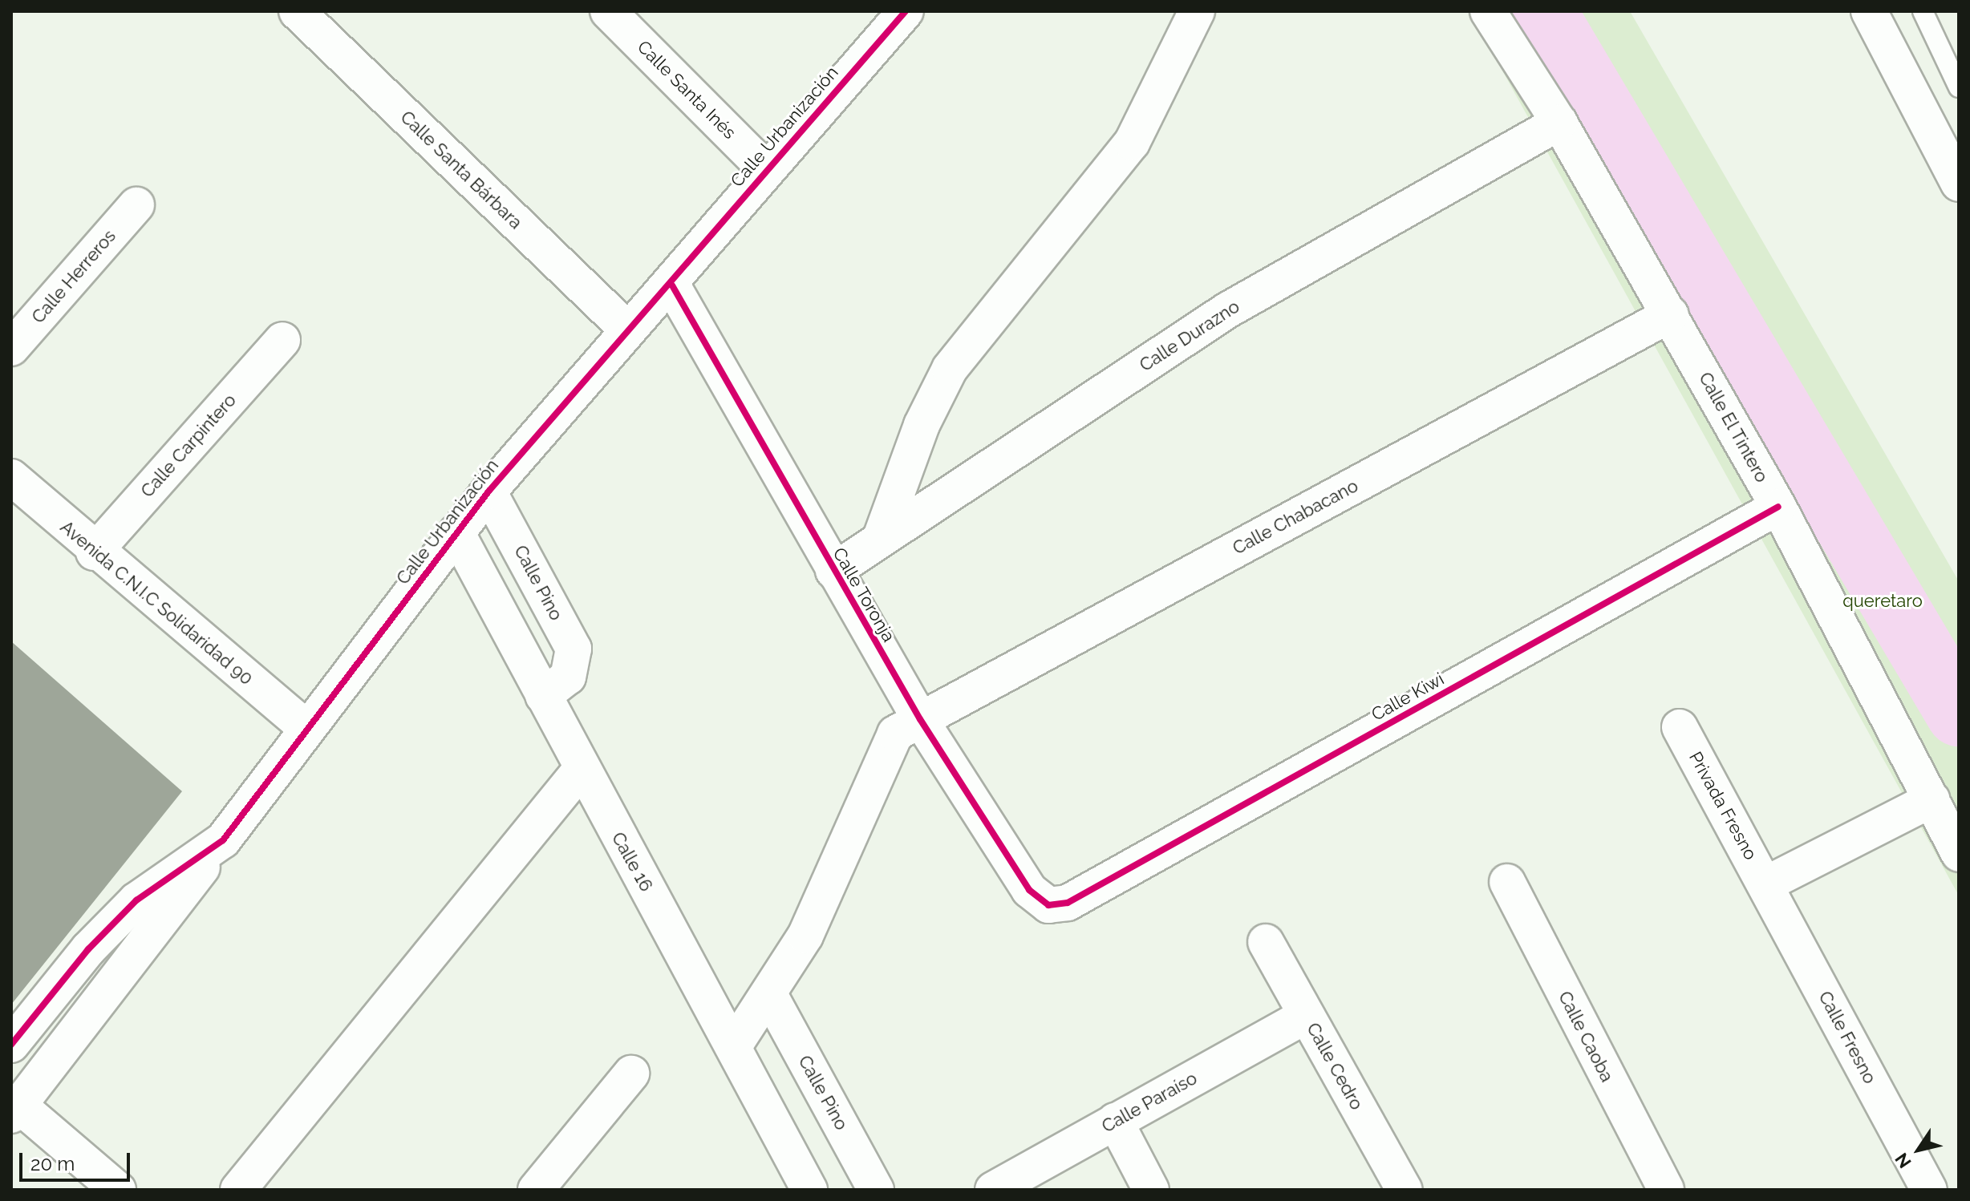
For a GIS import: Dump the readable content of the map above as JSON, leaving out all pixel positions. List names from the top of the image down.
{
  "streets": {
    "street": [
      "Calle Santa Inés",
      "Calle Urbanización",
      "Calle Santa Bárbara",
      "Calle Herreros",
      "Calle Durazno",
      "Calle El Tintero",
      "Calle Carpintero",
      "Calle Chabacano",
      "Calle Pino",
      "Calle Toronja",
      "Avenida C.N.I.C Solidaridad 90",
      "Calle Kiwi",
      "Privada Fresno",
      "Calle 16",
      "Calle Caoba",
      "Calle Fresno",
      "Calle Cedro",
      "Calle Paraíso"
    ]
  },
  "crossings": [
    ["Calle Santa Inés", "Calle Urbanización"],
    ["Calle Urbanización", "Calle Santa Bárbara"],
    ["Calle Urbanización", "Calle Pino"],
    ["Calle Urbanización", "Calle Toronja"],
    ["Calle Urbanización", "Avenida C.N.I.C Solidaridad 90"],
    ["Calle Urbanización", "Calle 16"],
    ["Calle Durazno", "Calle El Tintero"],
    ["Calle Durazno", "Calle Toronja"],
    ["Calle El Tintero", "Calle Chabacano"],
    ["Calle El Tintero", "Calle Kiwi"],
    ["Calle Carpintero", "Avenida C.N.I.C Solidaridad 90"],
    ["Calle Chabacano", "Calle Pino"],
    ["Calle Chabacano", "Calle Toronja"],
    ["Calle Chabacano", "Calle 16"],
    ["Calle Pino", "Calle 16"],
    ["Calle Toronja", "Calle Kiwi"],
    ["Privada Fresno", "Calle Fresno"],
    ["Calle Cedro", "Calle Paraíso"]
  ],
  "parks": ["queretaro"],
  "scale_bar": "20 m",
  "north": "bottom left"
}
